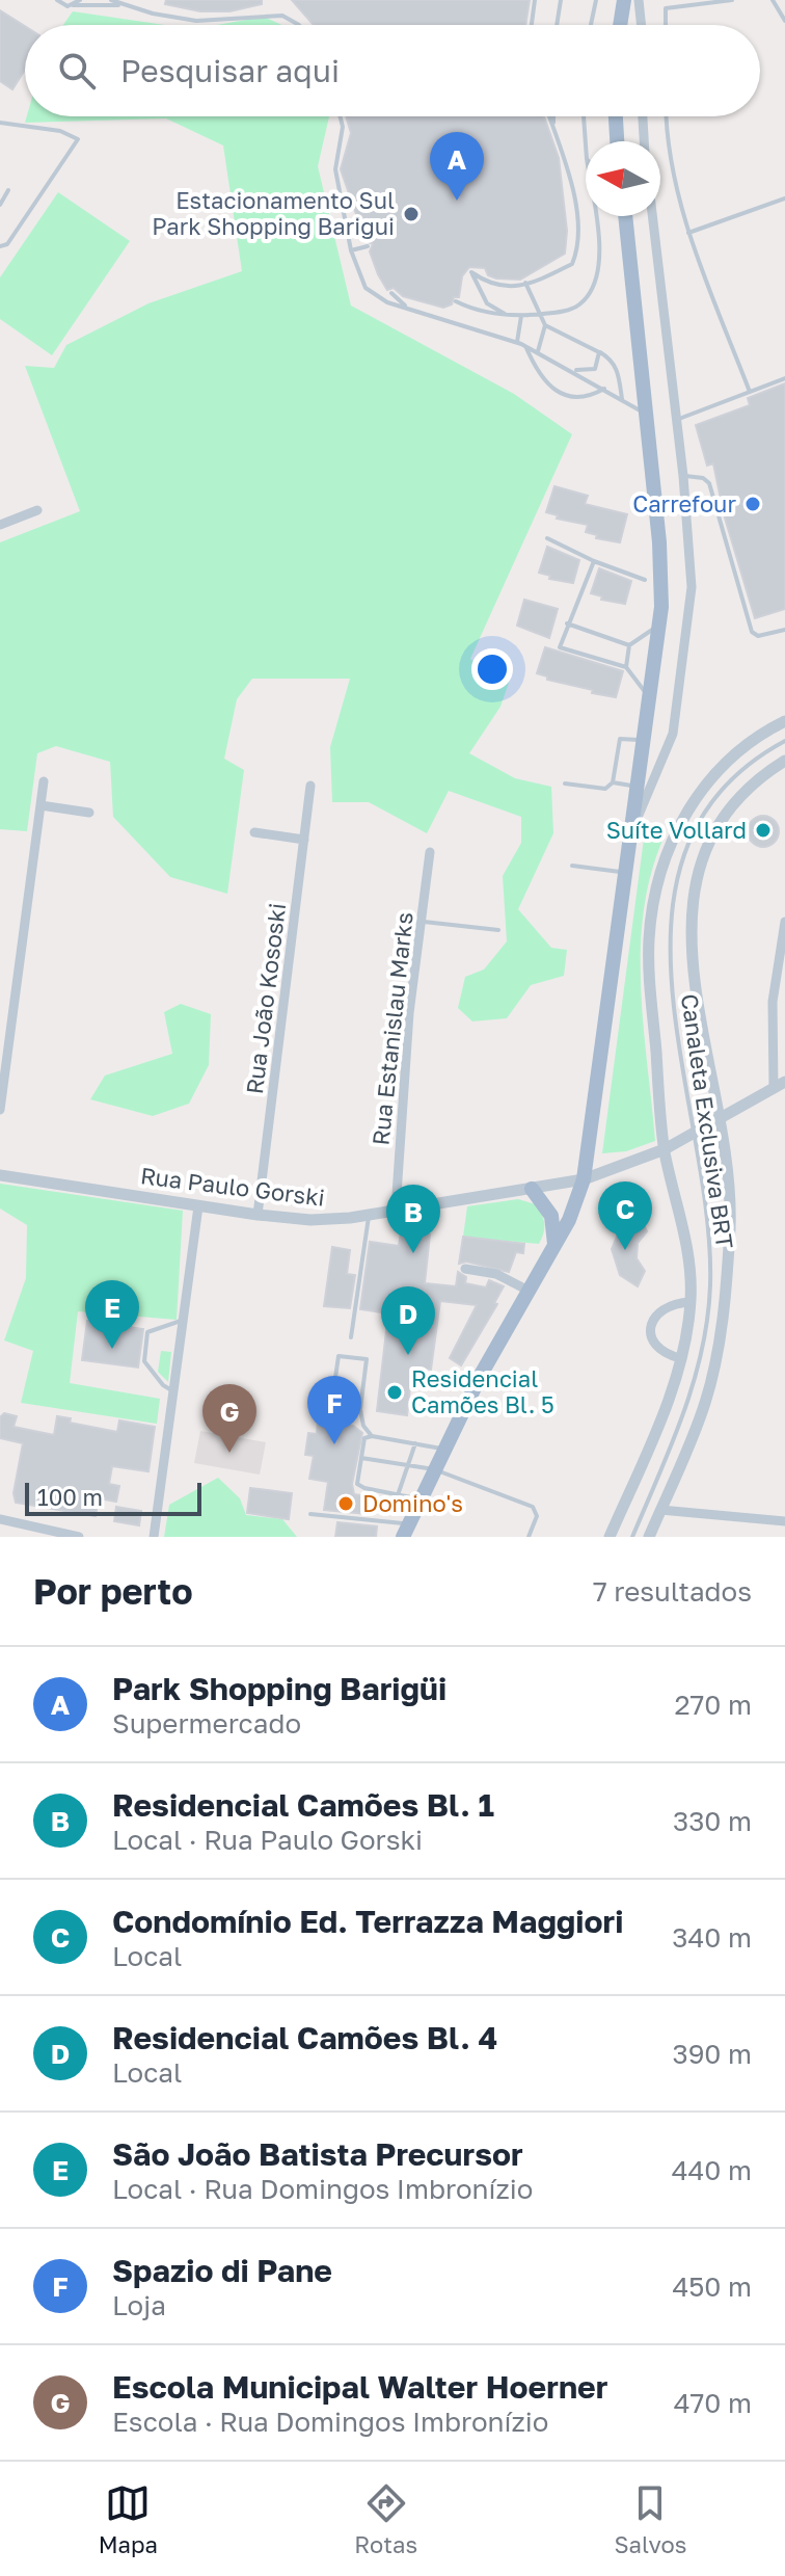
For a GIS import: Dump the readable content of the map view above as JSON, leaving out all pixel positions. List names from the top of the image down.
{
  "streets": {
    "street": ["Rua João Kososki", "Rua Estanislau Marks", "Rua Paulo Gorski"],
    "lane": ["Canaleta Exclusiva BRT"]
  },
  "crossings": [
    ["Rua João Kososki", "Rua Paulo Gorski"],
    ["Rua Estanislau Marks", "Rua Paulo Gorski"]
  ],
  "places": [
    "Estacionamento Sul Park Shopping Barigui",
    "Carrefour",
    "Suíte Vollard",
    "Residencial Camões Bl. 5",
    "Domino's"
  ],
  "scale_bar": "100 m",
  "north": "left",
  "page": {
    "search": "Pesquisar aqui",
    "pins": [
      "A",
      "C",
      "B",
      "E",
      "D",
      "F",
      "G"
    ],
    "scale": "100 m",
    "heading": ["Por perto", "7 resultados"],
    "list": [
      {
        "mark": "A",
        "name": "Park Shopping Barigüi",
        "note": "Supermercado",
        "value": "270 m"
      },
      {
        "mark": "B",
        "name": "Residencial Camões Bl. 1",
        "note": "Local · Rua Paulo Gorski",
        "value": "330 m"
      },
      {
        "mark": "C",
        "name": "Condomínio Ed. Terrazza Maggiori",
        "note": "Local",
        "value": "340 m"
      },
      {
        "mark": "D",
        "name": "Residencial Camões Bl. 4",
        "note": "Local",
        "value": "390 m"
      },
      {
        "mark": "E",
        "name": "São João Batista Precursor",
        "note": "Local · Rua Domingos Imbronízio",
        "value": "440 m"
      },
      {
        "mark": "F",
        "name": "Spazio di Pane",
        "note": "Loja",
        "value": "450 m"
      },
      {
        "mark": "G",
        "name": "Escola Municipal Walter Hoerner",
        "note": "Escola · Rua Domingos Imbronízio",
        "value": "470 m"
      }
    ],
    "nav": ["Mapa", "Rotas", "Salvos"]
  }
}
